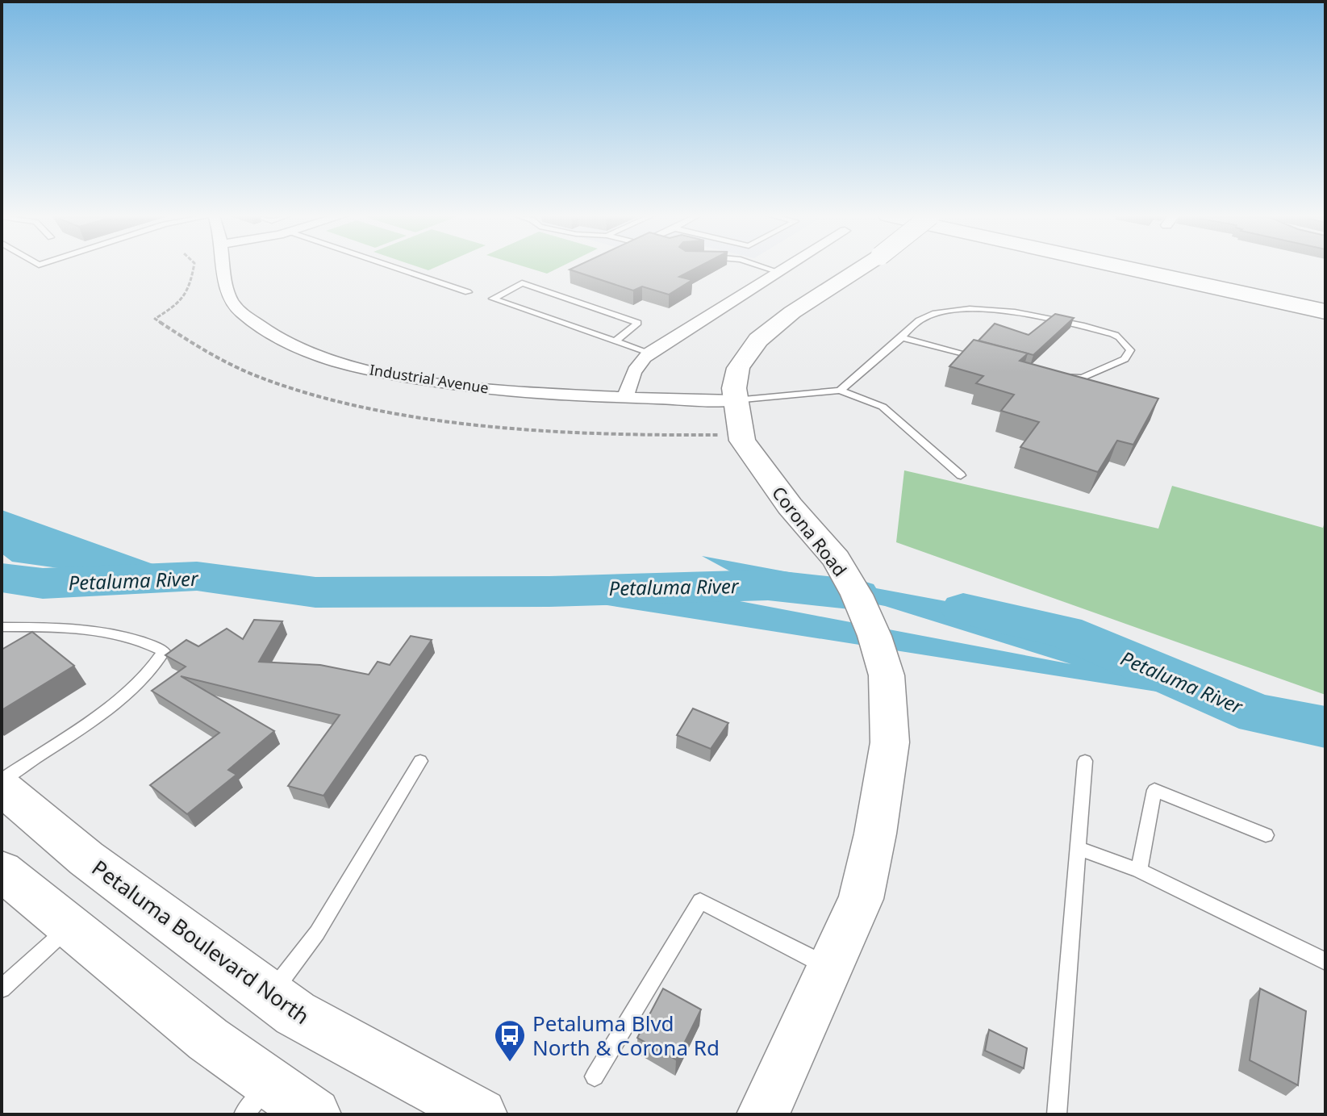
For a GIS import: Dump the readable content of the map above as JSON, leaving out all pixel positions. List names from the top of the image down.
{
  "streets": {
    "main road": ["Corona Road", "Petaluma Boulevard North"],
    "street": ["Industrial Avenue"]
  },
  "crossings": [
    ["Industrial Avenue", "Corona Road"]
  ],
  "water": ["Petaluma River"],
  "places": {
    "bus stop": ["Petaluma Blvd North & Corona Rd"]
  }
}
